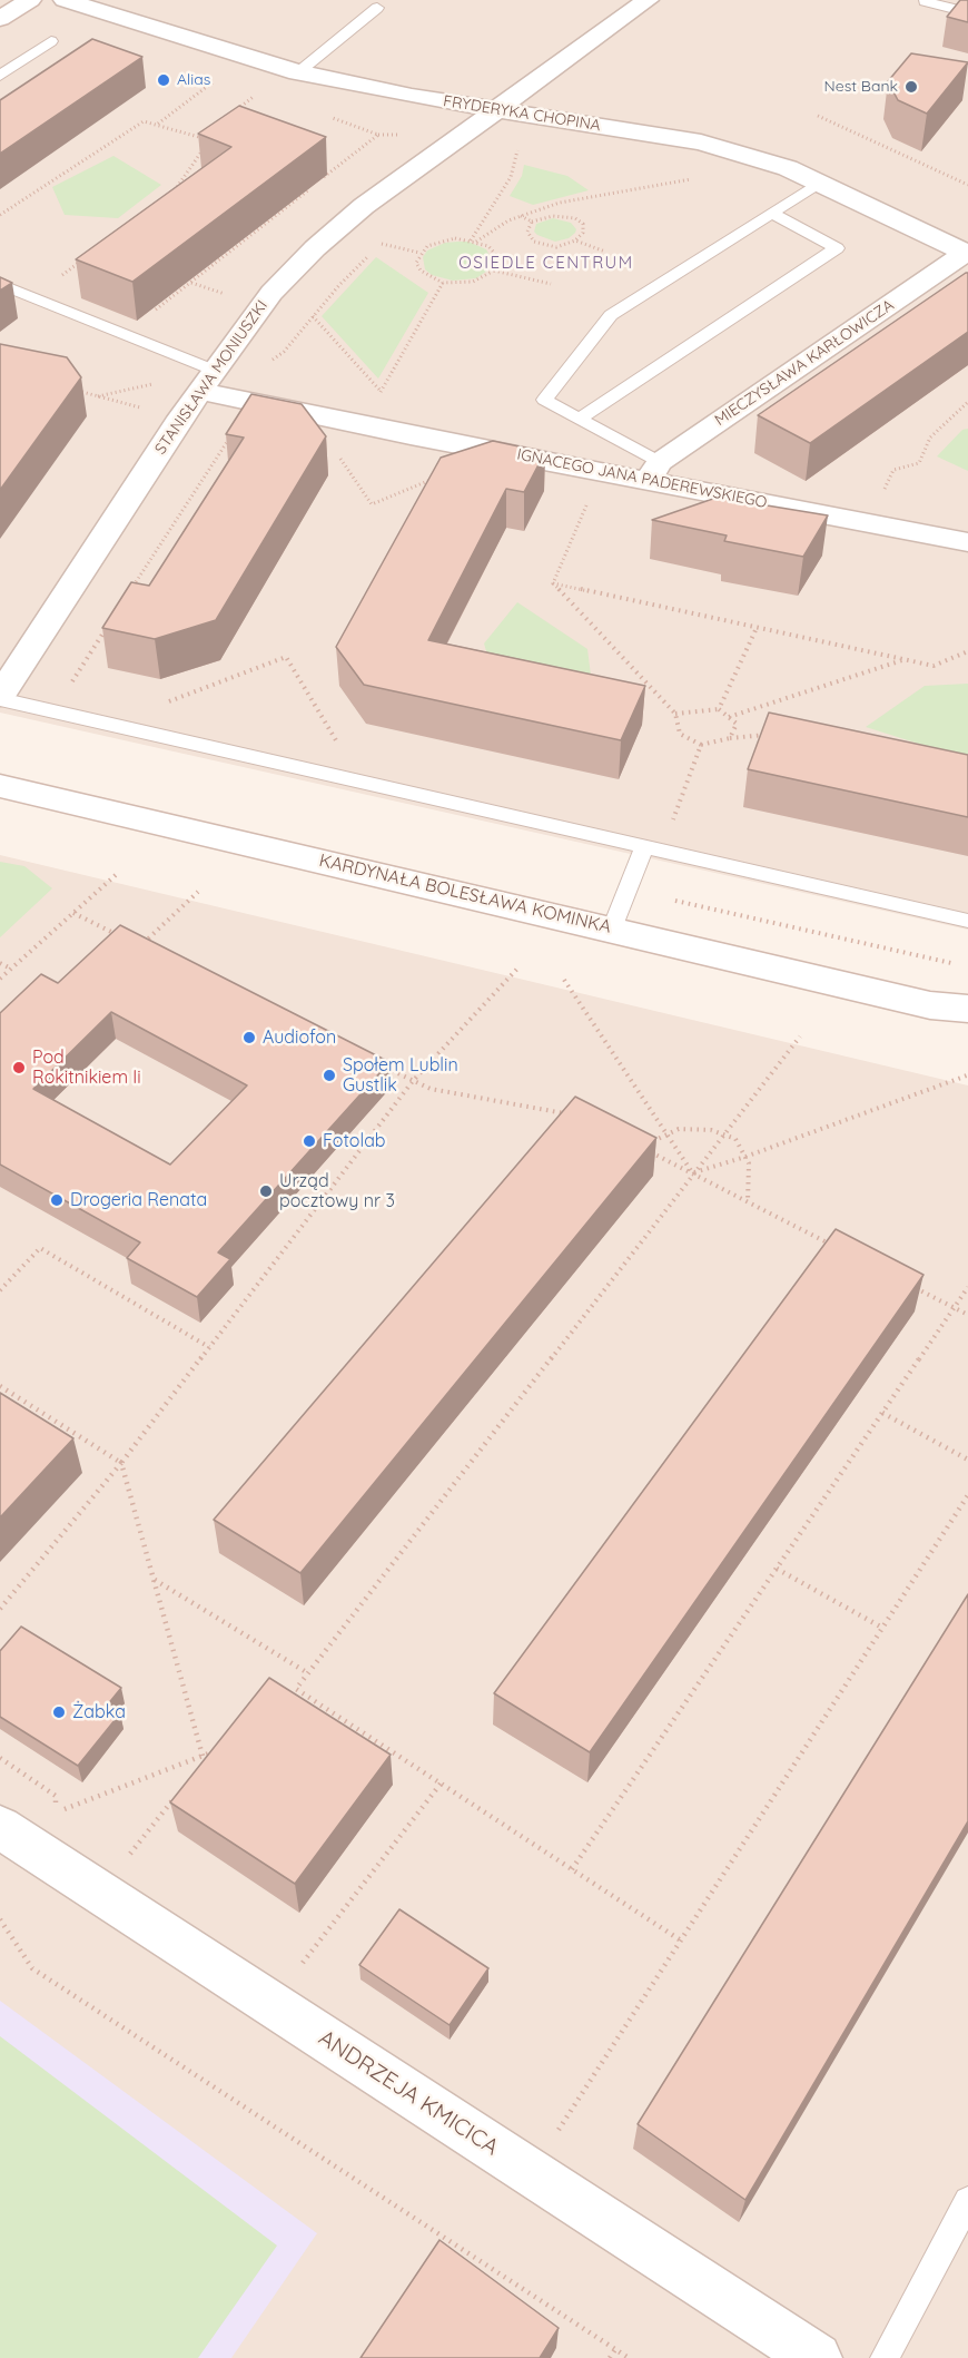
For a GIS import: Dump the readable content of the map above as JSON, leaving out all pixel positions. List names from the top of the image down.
{
  "streets": {
    "street": [
      "FRYDERYKA CHOPINA",
      "MIECZYSŁAWA KARŁOWICZA",
      "STANISŁAWA MONIUSZKI",
      "IGNACEGO JANA PADEREWSKIEGO",
      "KARDYNAŁA BOLESŁAWA KOMINKA",
      "ANDRZEJA KMICICA"
    ]
  },
  "crossings": [
    ["FRYDERYKA CHOPINA", "MIECZYSŁAWA KARŁOWICZA"],
    ["FRYDERYKA CHOPINA", "STANISŁAWA MONIUSZKI"],
    ["MIECZYSŁAWA KARŁOWICZA", "IGNACEGO JANA PADEREWSKIEGO"],
    ["STANISŁAWA MONIUSZKI", "IGNACEGO JANA PADEREWSKIEGO"]
  ],
  "districts": ["OSIEDLE CENTRUM"],
  "places": [
    "Alias",
    "Nest Bank",
    "Audiofon",
    "Pod Rokitnikiem Ii",
    "Społem Lublin Gustlik",
    "Fotolab",
    "Urząd pocztowy nr 3",
    "Drogeria Renata",
    "Żabka"
  ]
}
